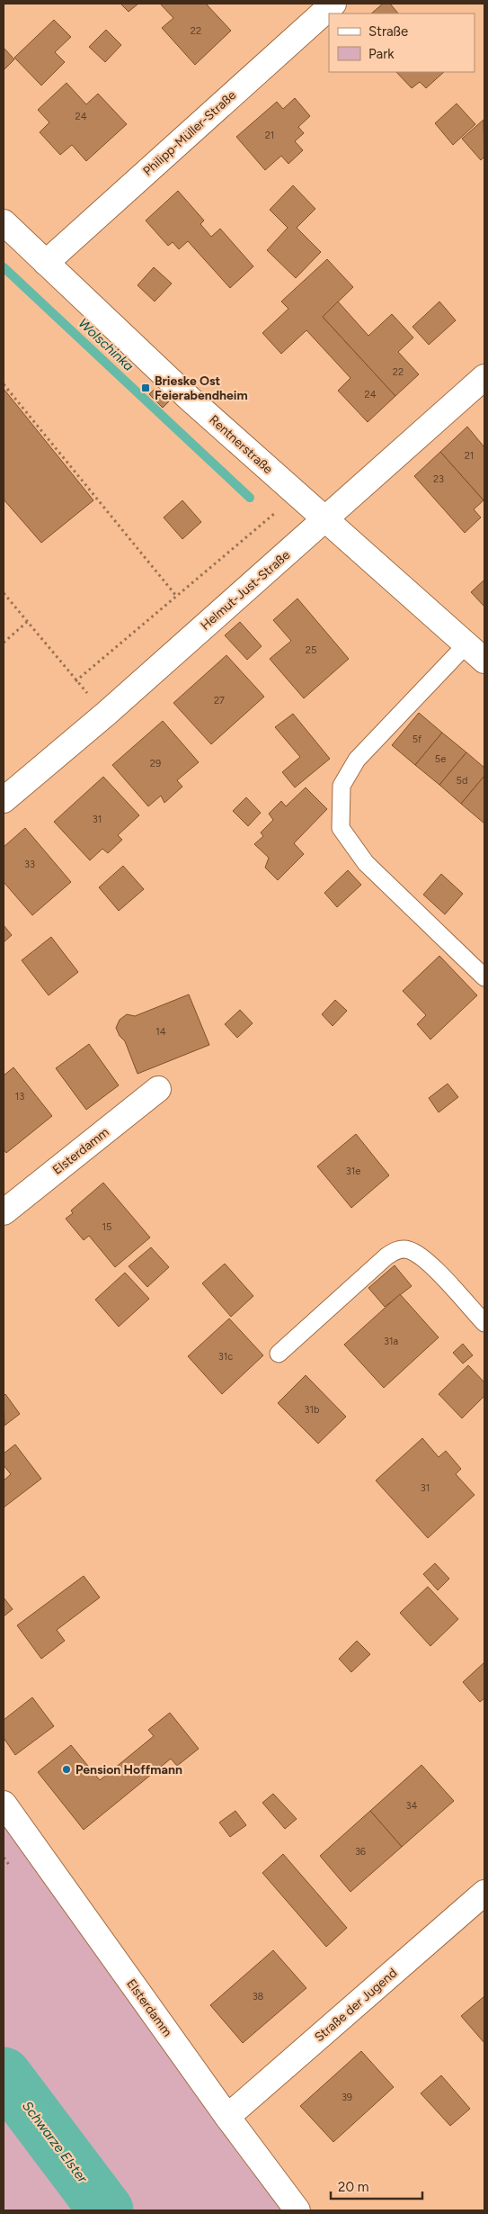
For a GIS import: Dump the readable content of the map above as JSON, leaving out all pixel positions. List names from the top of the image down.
{
  "streets": {
    "street": [
      "Philipp-Müller-Straße",
      "Rentnerstraße",
      "Helmut-Just-Straße",
      "Elsterdamm",
      "Straße der Jugend"
    ]
  },
  "crossings": [
    ["Philipp-Müller-Straße", "Rentnerstraße"],
    ["Rentnerstraße", "Helmut-Just-Straße"],
    ["Elsterdamm", "Straße der Jugend"]
  ],
  "water": ["Wolschinka", "Schwarze Elster"],
  "places": {
    "transit": ["Brieske Ost Feierabendheim"],
    "other": ["Pension Hoffmann"]
  },
  "house_numbers": [
    "22",
    "24",
    "21",
    "22",
    "24",
    "21",
    "23",
    "25",
    "27",
    "5f",
    "5e",
    "29",
    "5d",
    "31",
    "33",
    "14",
    "13",
    "31e",
    "15",
    "31a",
    "31c",
    "31b",
    "31",
    "34",
    "36",
    "38",
    "39"
  ],
  "legend": ["Straße", "Park"],
  "scale_bar": "20 m"
}
